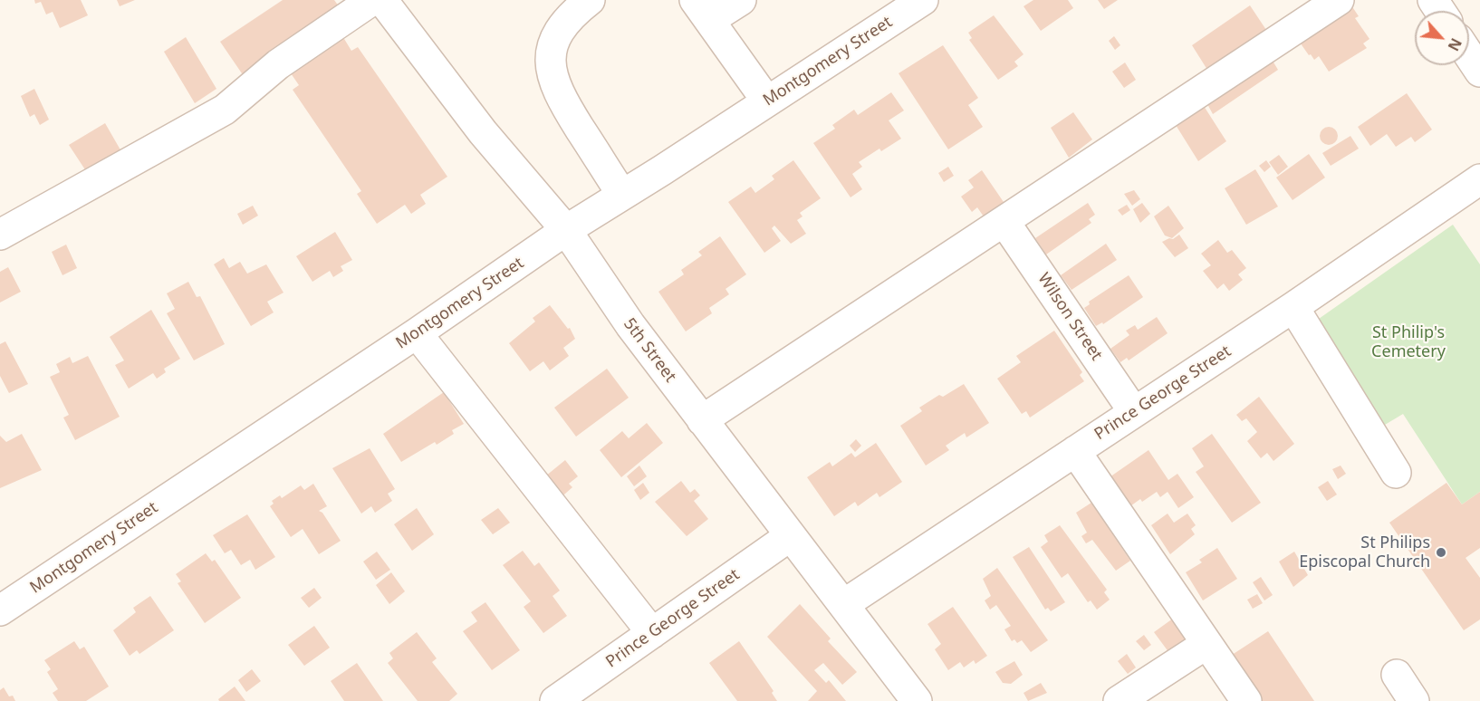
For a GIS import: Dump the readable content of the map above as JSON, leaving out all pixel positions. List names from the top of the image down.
{
  "streets": {
    "street": [
      "Montgomery Street",
      "Wilson Street",
      "5th Street",
      "Prince George Street"
    ]
  },
  "crossings": [
    ["Montgomery Street", "5th Street"],
    ["Wilson Street", "Prince George Street"],
    ["5th Street", "Prince George Street"]
  ],
  "parks": ["St Philip's Cemetery"],
  "places": ["St Philips Episcopal Church"],
  "north": "bottom right"
}
